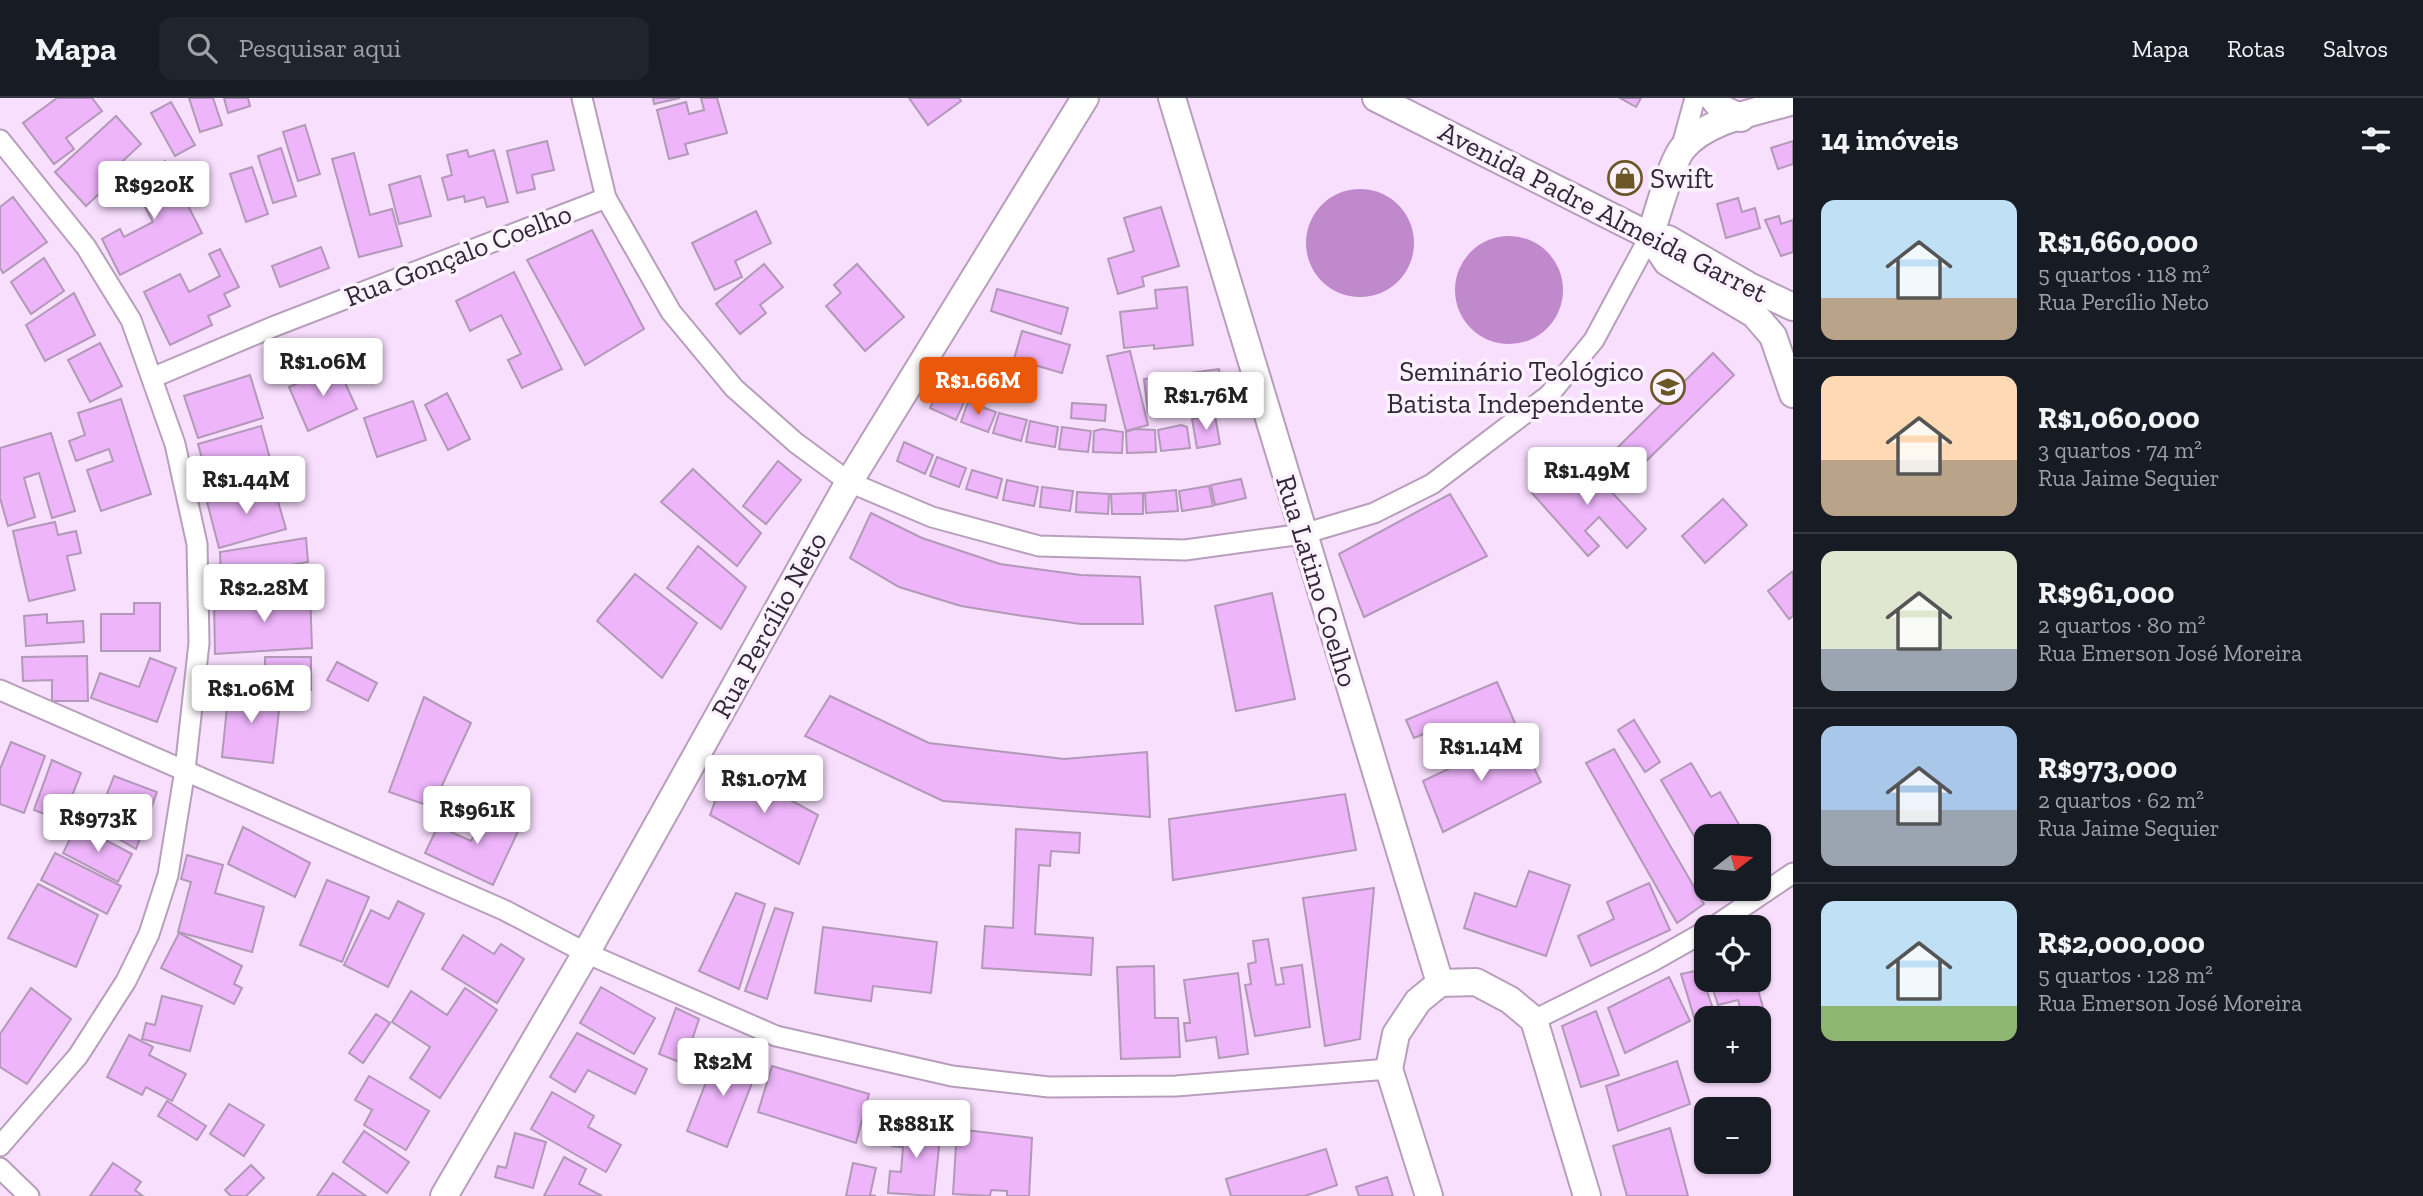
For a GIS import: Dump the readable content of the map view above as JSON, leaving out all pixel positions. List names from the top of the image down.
{
  "streets": {
    "main road": ["Avenida Padre Almeida Garret", "Rua Latino Coelho", "Rua Percílio Neto"],
    "street": ["Rua Gonçalo Coelho"]
  },
  "places": {
    "shop": ["Swift"],
    "school or university": ["Seminário Teológico Batista Independente"]
  },
  "north": "right",
  "page": {
    "header": "Mapa",
    "search": "Pesquisar aqui",
    "nav": ["Mapa", "Rotas", "Salvos"],
    "heading": "14 imóveis",
    "price": [
      "R$920K",
      "R$1.06M",
      "R$1.66M",
      "R$1.76M",
      "R$1.49M",
      "R$1.44M",
      "R$2.28M",
      "R$1.06M",
      "R$1.14M",
      "R$1.07M",
      "R$961K",
      "R$973K",
      "R$2M",
      "R$881K"
    ],
    "list": [
      {
        "name": "R$1,660,000",
        "note": "5 quartos · 118 m² · Rua Percílio Neto"
      },
      {
        "name": "R$1,060,000",
        "note": "3 quartos · 74 m² · Rua Jaime Sequier"
      },
      {
        "name": "R$961,000",
        "note": "2 quartos · 80 m² · Rua Emerson José Moreira"
      },
      {
        "name": "R$973,000",
        "note": "2 quartos · 62 m² · Rua Jaime Sequier"
      },
      {
        "name": "R$2,000,000",
        "note": "5 quartos · 128 m² · Rua Emerson José Moreira"
      }
    ],
    "map_buttons": ["+", "−"]
  }
}
